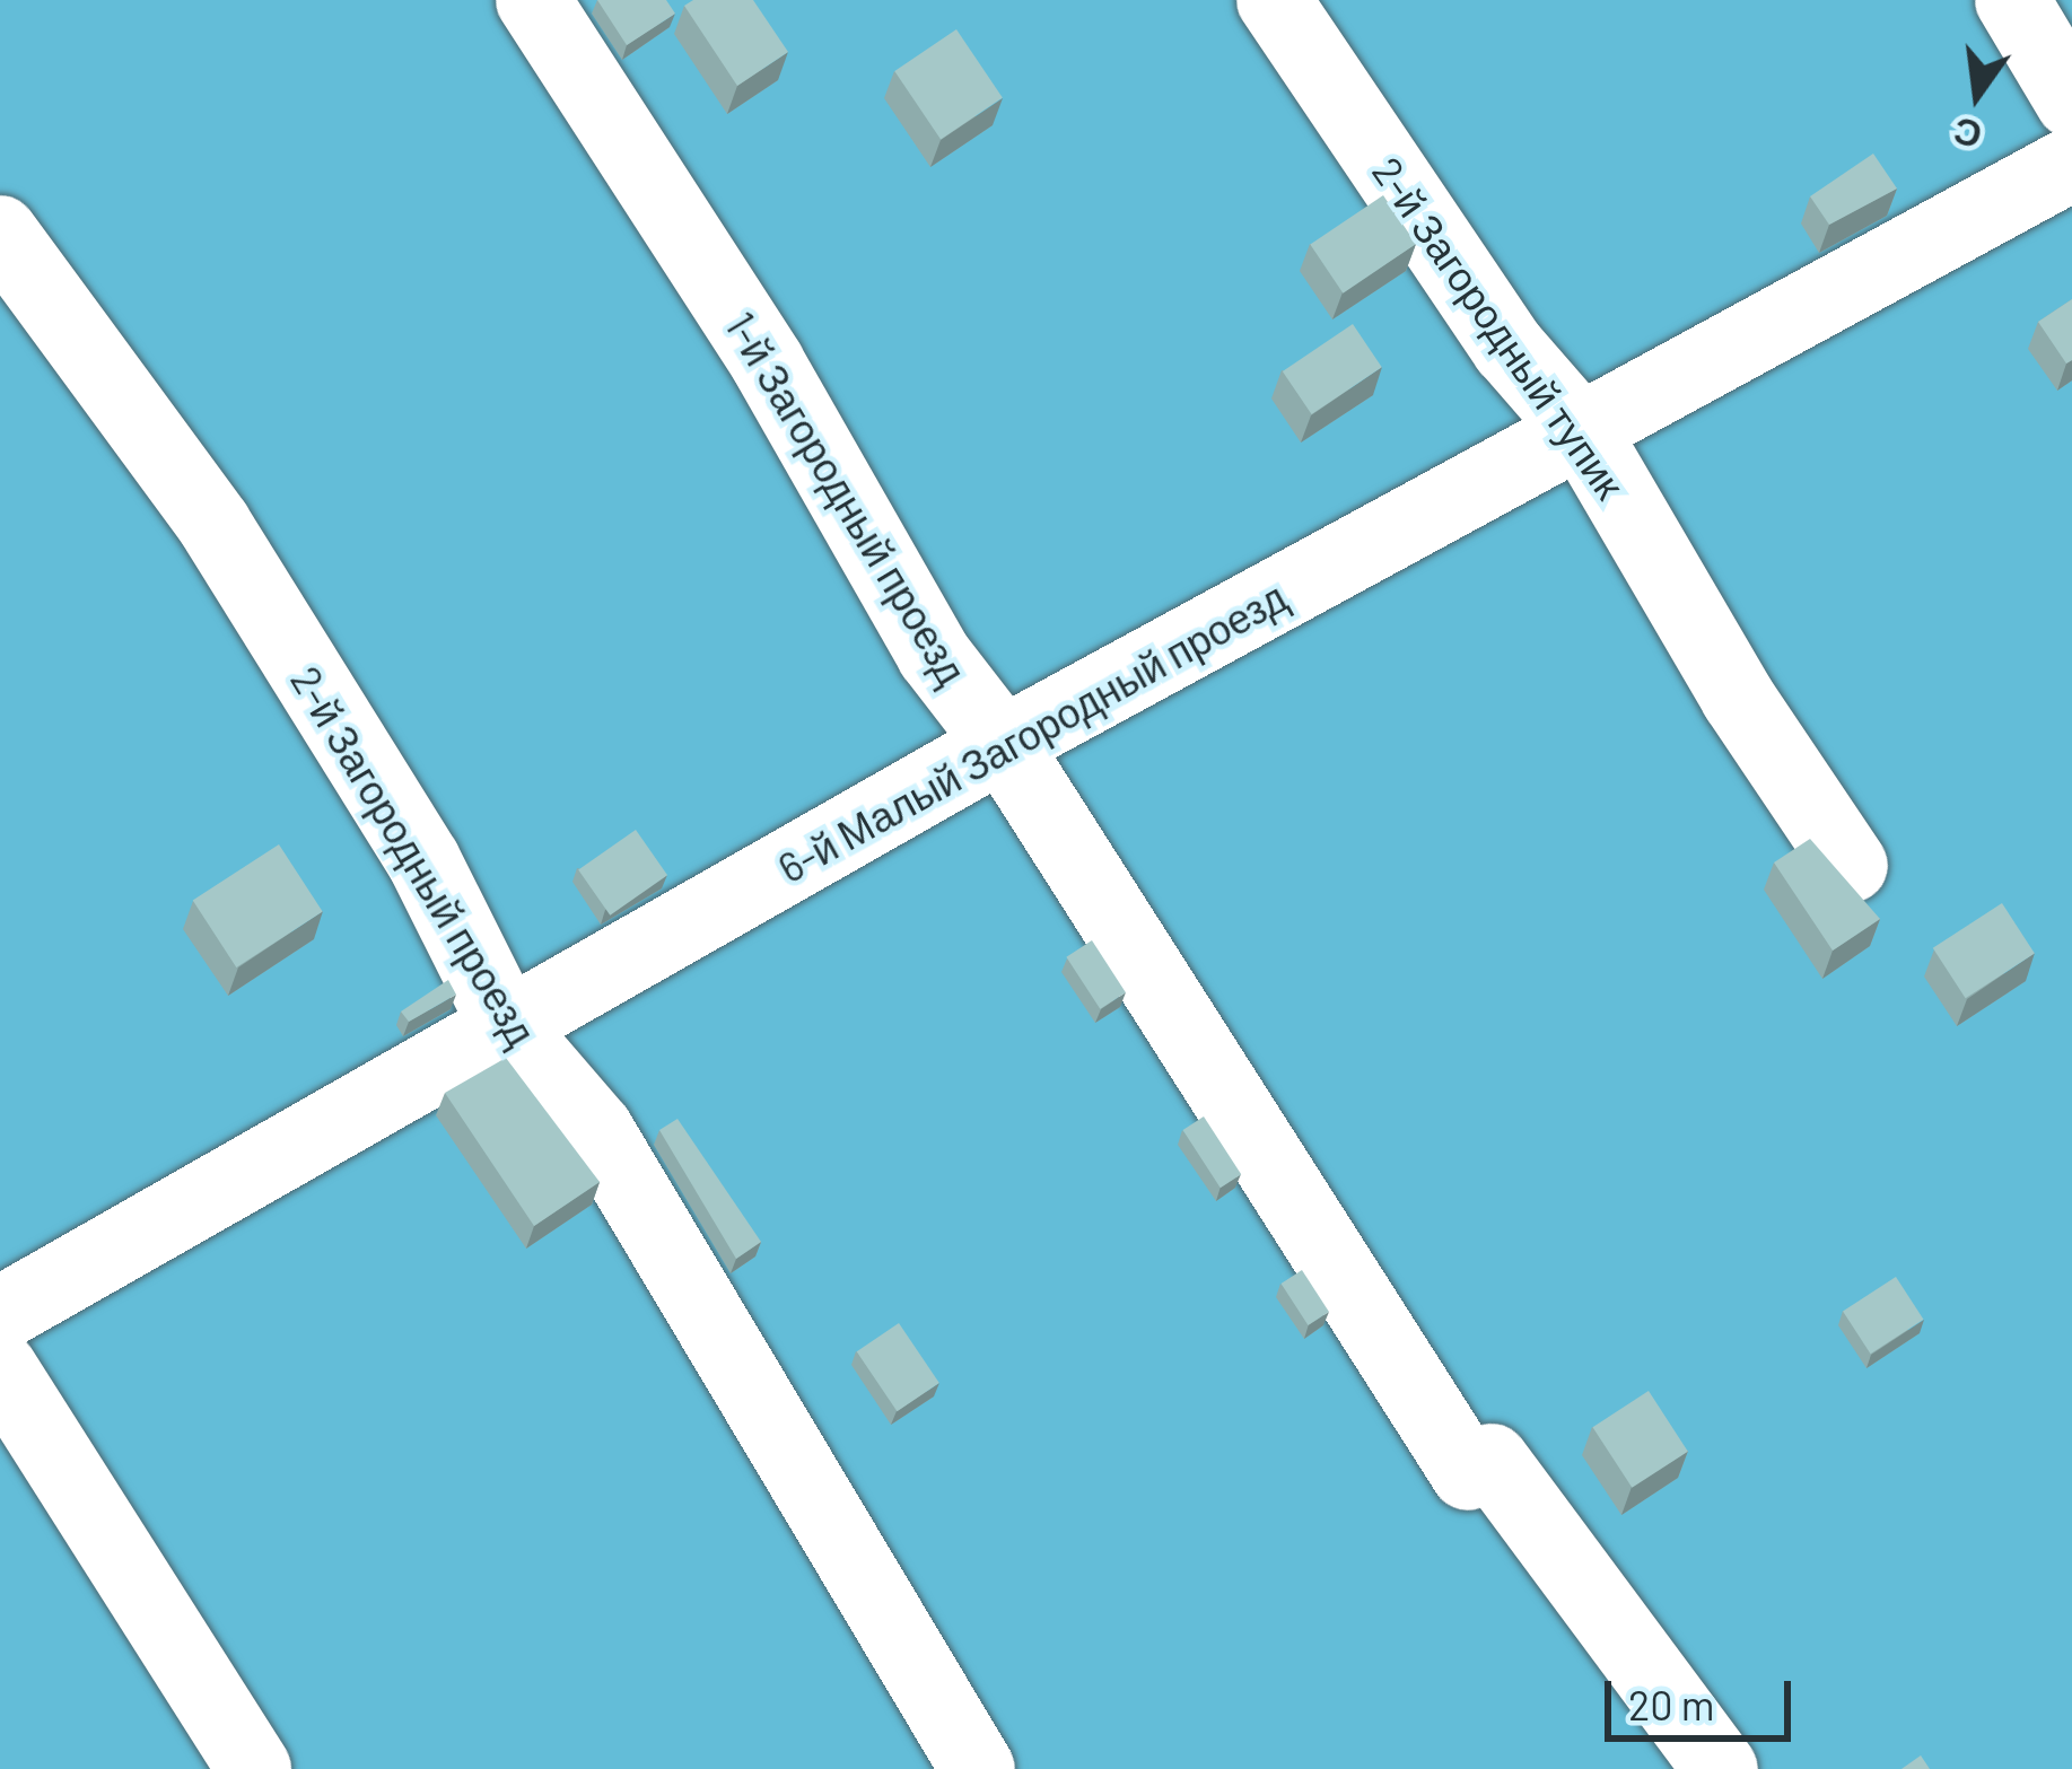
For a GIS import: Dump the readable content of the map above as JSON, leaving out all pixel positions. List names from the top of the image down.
{
  "streets": {
    "lane": [
      "2-й Загородный тупик",
      "1-й Загородный проезд",
      "6-й Малый Загородный проезд",
      "2-й Загородный проезд"
    ]
  },
  "crossings": [
    ["2-й Загородный тупик", "6-й Малый Загородный проезд"],
    ["1-й Загородный проезд", "6-й Малый Загородный проезд"],
    ["6-й Малый Загородный проезд", "2-й Загородный проезд"]
  ],
  "scale_bar": "20 m",
  "north": "bottom"
}
